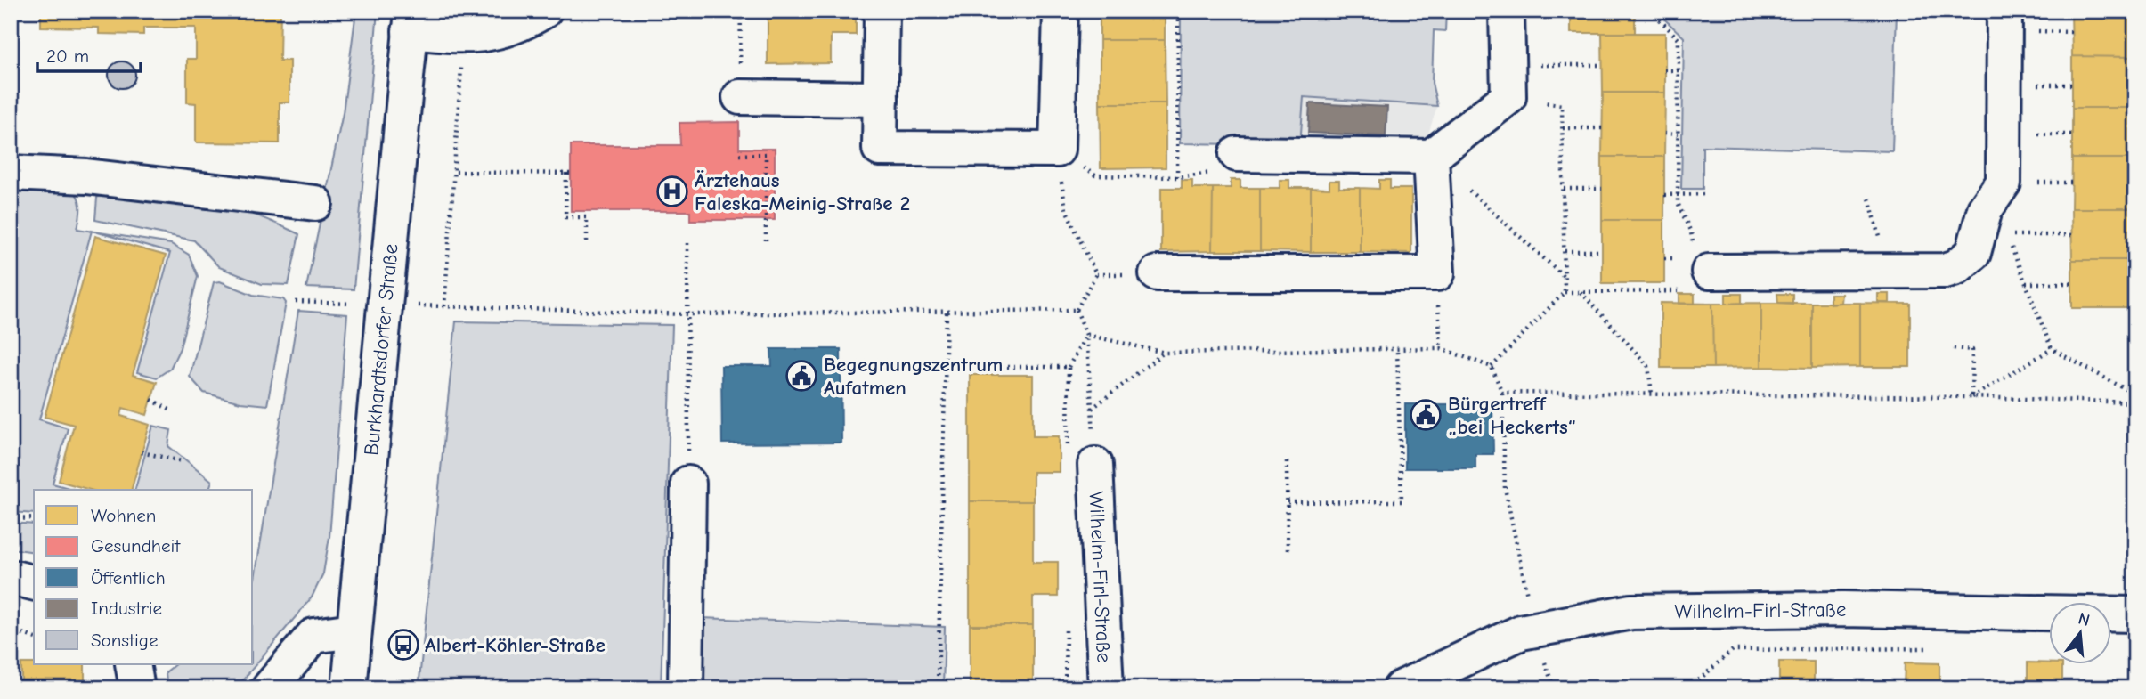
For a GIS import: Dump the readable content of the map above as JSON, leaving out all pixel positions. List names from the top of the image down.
{
  "streets": {
    "street": ["Burkhardtsdorfer Straße", "Wilhelm-Firl-Straße"]
  },
  "places": {
    "hospital": ["Ärztehaus Faleska-Meinig-Straße 2"],
    "public building": ["Begegnungszentrum Aufatmen", "Bürgertreff „bei Heckerts“"],
    "bus stop": ["Albert-Köhler-Straße"]
  },
  "legend": [
    "Wohnen",
    "Gesundheit",
    "Öffentlich",
    "Industrie",
    "Sonstige"
  ],
  "scale_bar": "20 m",
  "north": "top"
}
